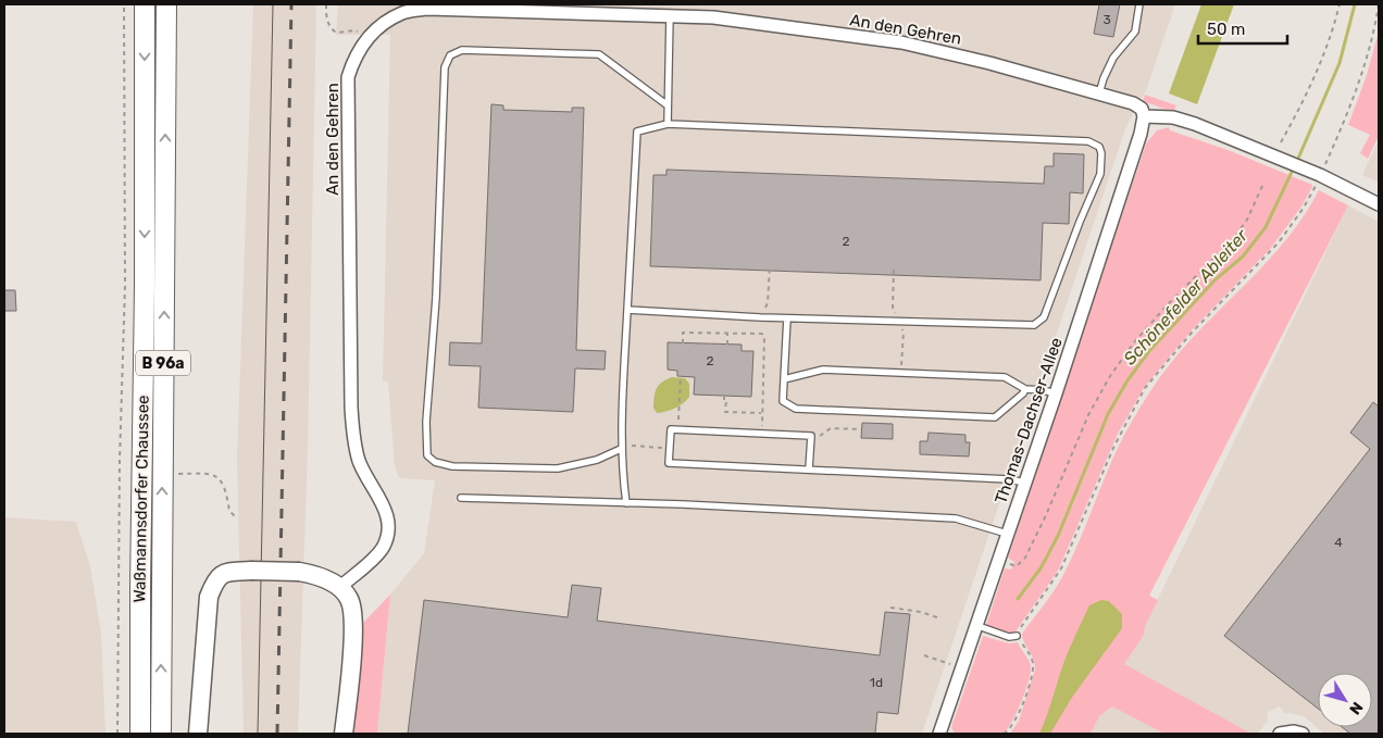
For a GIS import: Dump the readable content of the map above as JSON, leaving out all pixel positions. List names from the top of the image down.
{
  "streets": {
    "main road": ["B 96a", "Waßmannsdorfer Chaussee"],
    "street": ["An den Gehren", "Thomas-Dachser-Allee"]
  },
  "crossings": [
    ["An den Gehren", "Thomas-Dachser-Allee"]
  ],
  "water": ["Schönefelder Ableiter"],
  "house_numbers": [
    "3",
    "2",
    "2",
    "4",
    "1d"
  ],
  "scale_bar": "50 m",
  "north": "bottom right"
}
